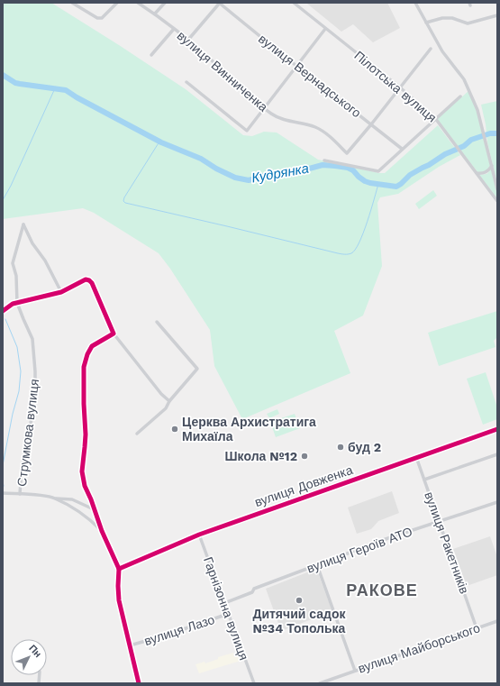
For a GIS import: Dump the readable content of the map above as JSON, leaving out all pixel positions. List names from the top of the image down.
{
  "streets": {
    "street": [
      "вулиця Винниченка",
      "вулиця Вернадського",
      "Пілотська вулиця",
      "Струмкова вулиця",
      "вулиця Довженка",
      "вулиця Ракетників",
      "вулиця Героїв АТО",
      "Гарнізонна вулиця",
      "вулиця Лазо",
      "вулиця Майборського"
    ]
  },
  "crossings": [
    ["вулиця Винниченка", "вулиця Вернадського"],
    ["вулиця Довженка", "вулиця Ракетників"],
    ["вулиця Довженка", "Гарнізонна вулиця"],
    ["вулиця Ракетників", "вулиця Героїв АТО"],
    ["вулиця Ракетників", "вулиця Майборського"],
    ["вулиця Героїв АТО", "Гарнізонна вулиця"],
    ["Гарнізонна вулиця", "вулиця Лазо"]
  ],
  "districts": ["РАКОВЕ"],
  "water": ["Кудрянка"],
  "places": [
    "Церква Архистратига Михаїла",
    "буд 2",
    "Школа №12",
    "Дитячий садок №34 Тополька"
  ],
  "north": "top right"
}
